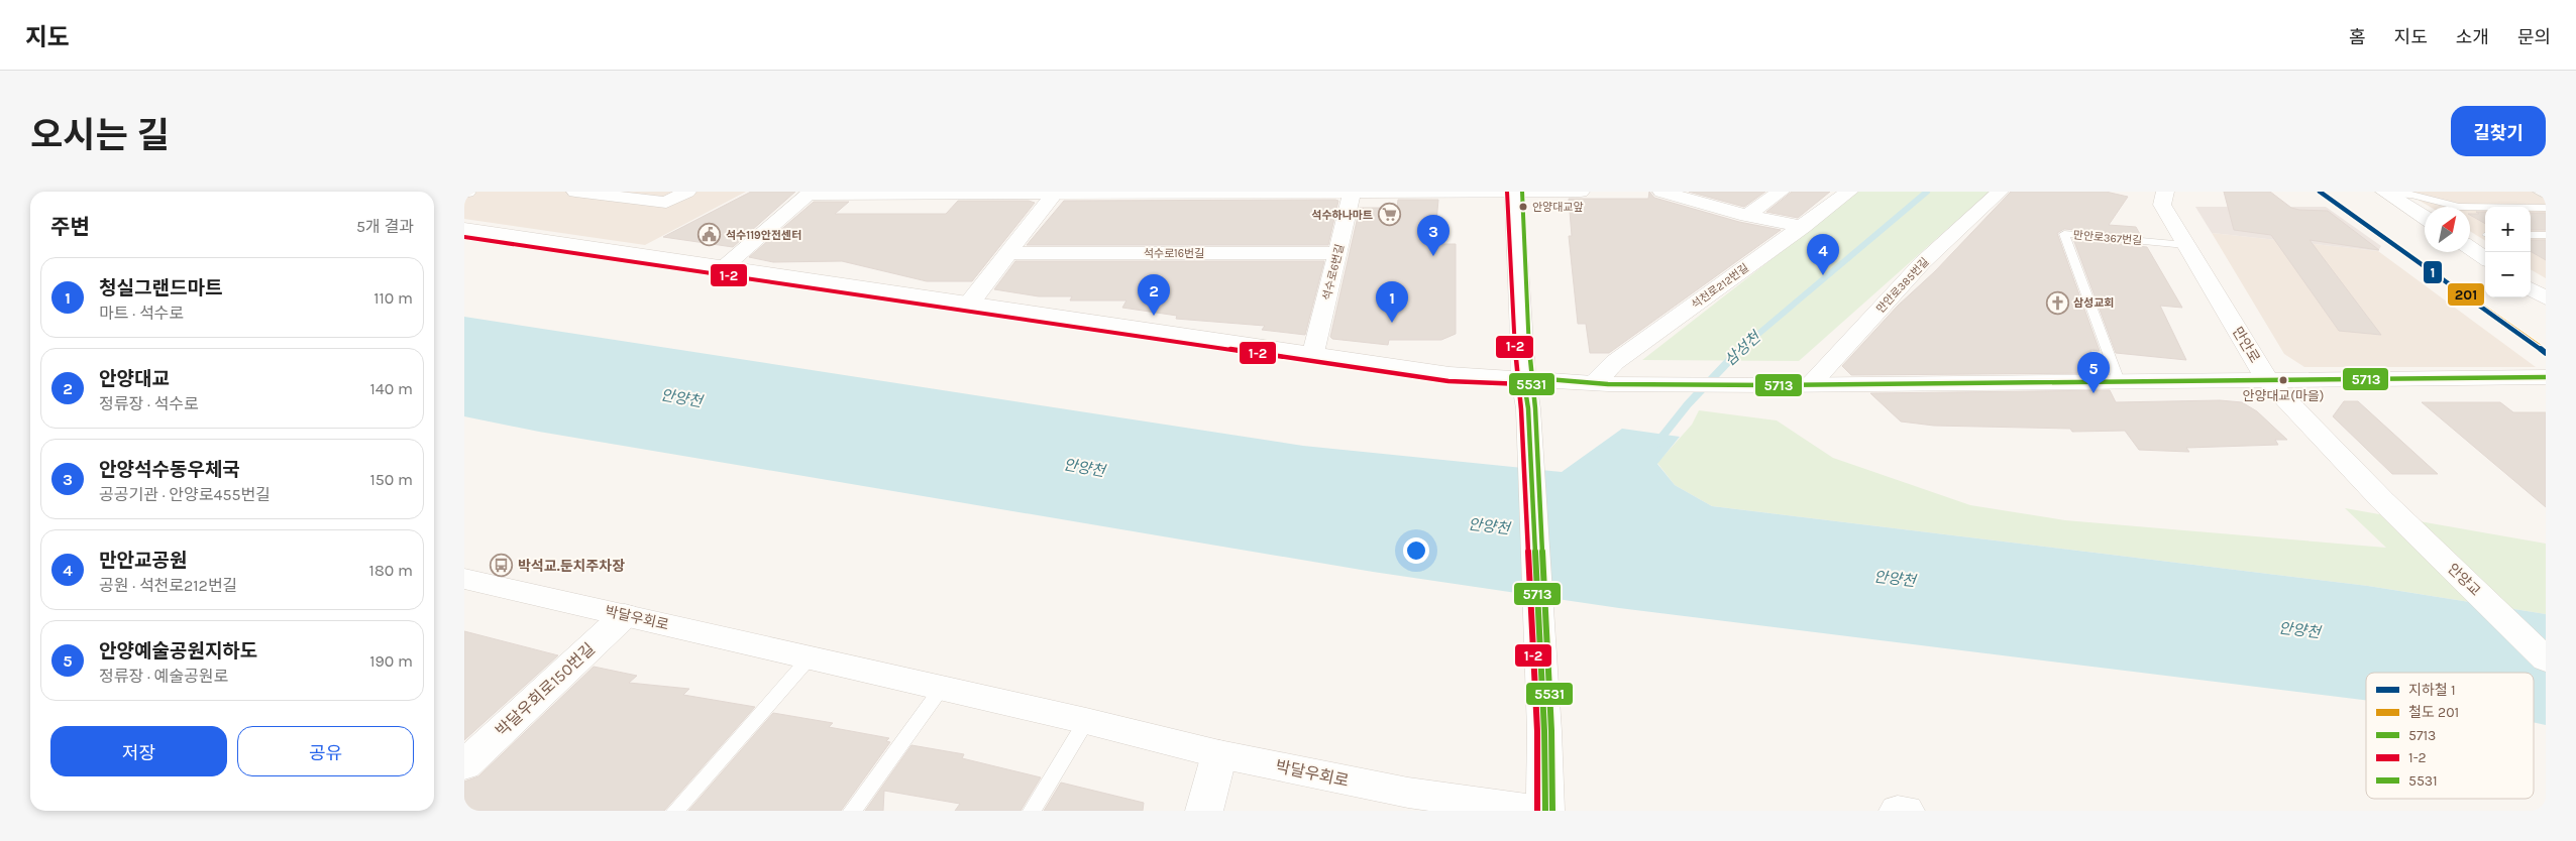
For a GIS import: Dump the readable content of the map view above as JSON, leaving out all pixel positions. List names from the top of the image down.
{
  "streets": {
    "street": [
      "석수로16번길",
      "석수로6번길",
      "만안로385번길",
      "석천로212번길",
      "만안로",
      "안양교",
      "박달우회로",
      "박달우회로150번길"
    ],
    "lane": ["만안로367번길"]
  },
  "crossings": [
    ["만안로367번길", "만안로"],
    ["석수로16번길", "석수로6번길"],
    ["만안로", "안양교"],
    ["박달우회로", "박달우회로150번길"]
  ],
  "water": ["삼성천", "안양천"],
  "places": {
    "other": ["안양대교앞", "안양대교(마을)"],
    "supermarket": ["석수하나마트"],
    "public building": ["석수119안전센터"],
    "church": ["삼성교회"],
    "bus stop": ["박석교.둔치주차장"]
  },
  "lines": [
    "metro line 1",
    "transit line 1-2",
    "transit line 5531",
    "rail line 201",
    "transit line 5713"
  ],
  "legend": [
    "지하철 1",
    "철도 201",
    "5713",
    "1-2",
    "5531"
  ],
  "north": "top right",
  "page": {
    "header": "지도",
    "nav": [
      "홈",
      "지도",
      "소개",
      "문의"
    ],
    "title": "오시는 길",
    "buttons": [
      "길찾기",
      ["저장", "공유"]
    ],
    "heading": ["주변", "5개 결과"],
    "map_buttons": ["+", "−"],
    "pins": [
      "3",
      "4",
      "2",
      "1",
      "5"
    ],
    "list": [
      {
        "mark": "1",
        "name": "청실그랜드마트",
        "note": "마트 · 석수로",
        "value": "110 m"
      },
      {
        "mark": "2",
        "name": "안양대교",
        "note": "정류장 · 석수로",
        "value": "140 m"
      },
      {
        "mark": "3",
        "name": "안양석수동우체국",
        "note": "공공기관 · 안양로455번길",
        "value": "150 m"
      },
      {
        "mark": "4",
        "name": "만안교공원",
        "note": "공원 · 석천로212번길",
        "value": "180 m"
      },
      {
        "mark": "5",
        "name": "안양예술공원지하도",
        "note": "정류장 · 예술공원로",
        "value": "190 m"
      }
    ]
  }
}
